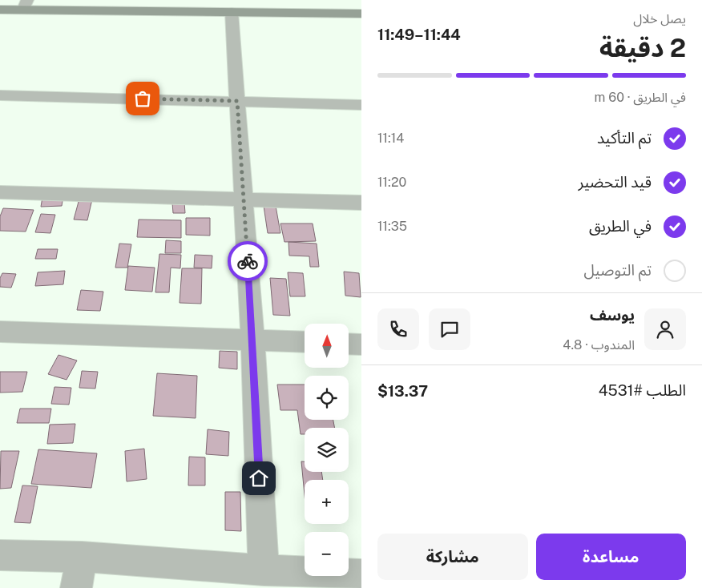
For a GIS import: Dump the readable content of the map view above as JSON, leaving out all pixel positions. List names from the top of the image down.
{
  "north": "top",
  "page": {
    "heading": ["2 دقيقة", "يصل خلال", "11:44–11:49"],
    "panel": [
      "يوسف",
      "المندوب · 4.8",
      "الطلب #4531",
      "$13.37"
    ],
    "bar": "في الطريق · 60 m",
    "list": [
      ["تم التأكيد", "11:14"],
      ["قيد التحضير", "11:20"],
      ["في الطريق", "11:35"],
      "تم التوصيل"
    ],
    "map_buttons": ["+", "−"],
    "buttons": ["مساعدة", "مشاركة"]
  }
}
